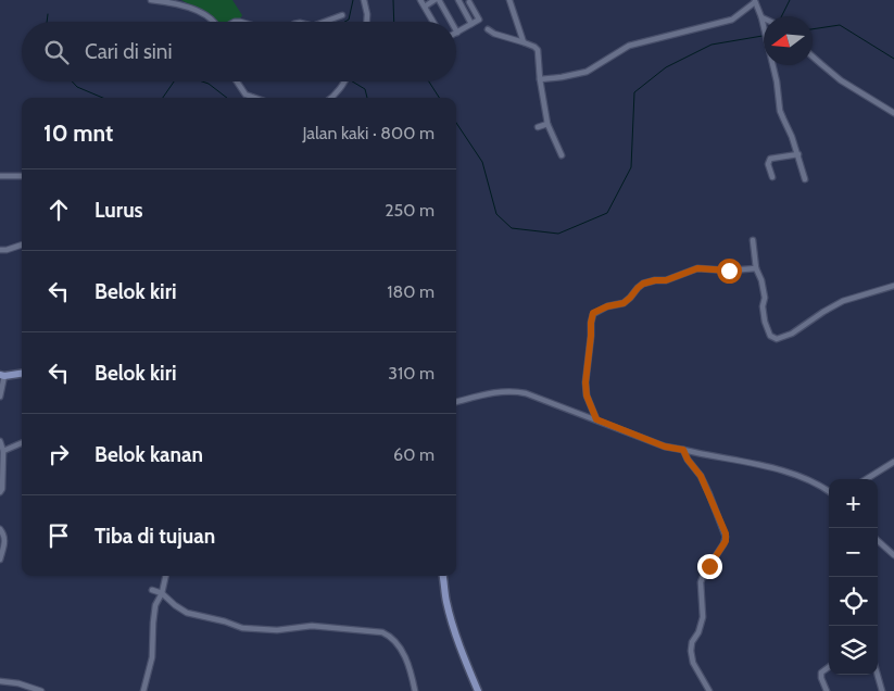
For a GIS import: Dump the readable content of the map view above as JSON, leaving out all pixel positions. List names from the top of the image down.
{
  "north": "left",
  "page": {
    "search": "Cari di sini",
    "heading": ["10 mnt", "Jalan kaki · 800 m"],
    "list": [
      ["Lurus", "250 m"],
      ["Belok kiri", "180 m"],
      ["Belok kiri", "310 m"],
      ["Belok kanan", "60 m"],
      "Tiba di tujuan"
    ],
    "map_buttons": ["+", "−"]
  }
}
